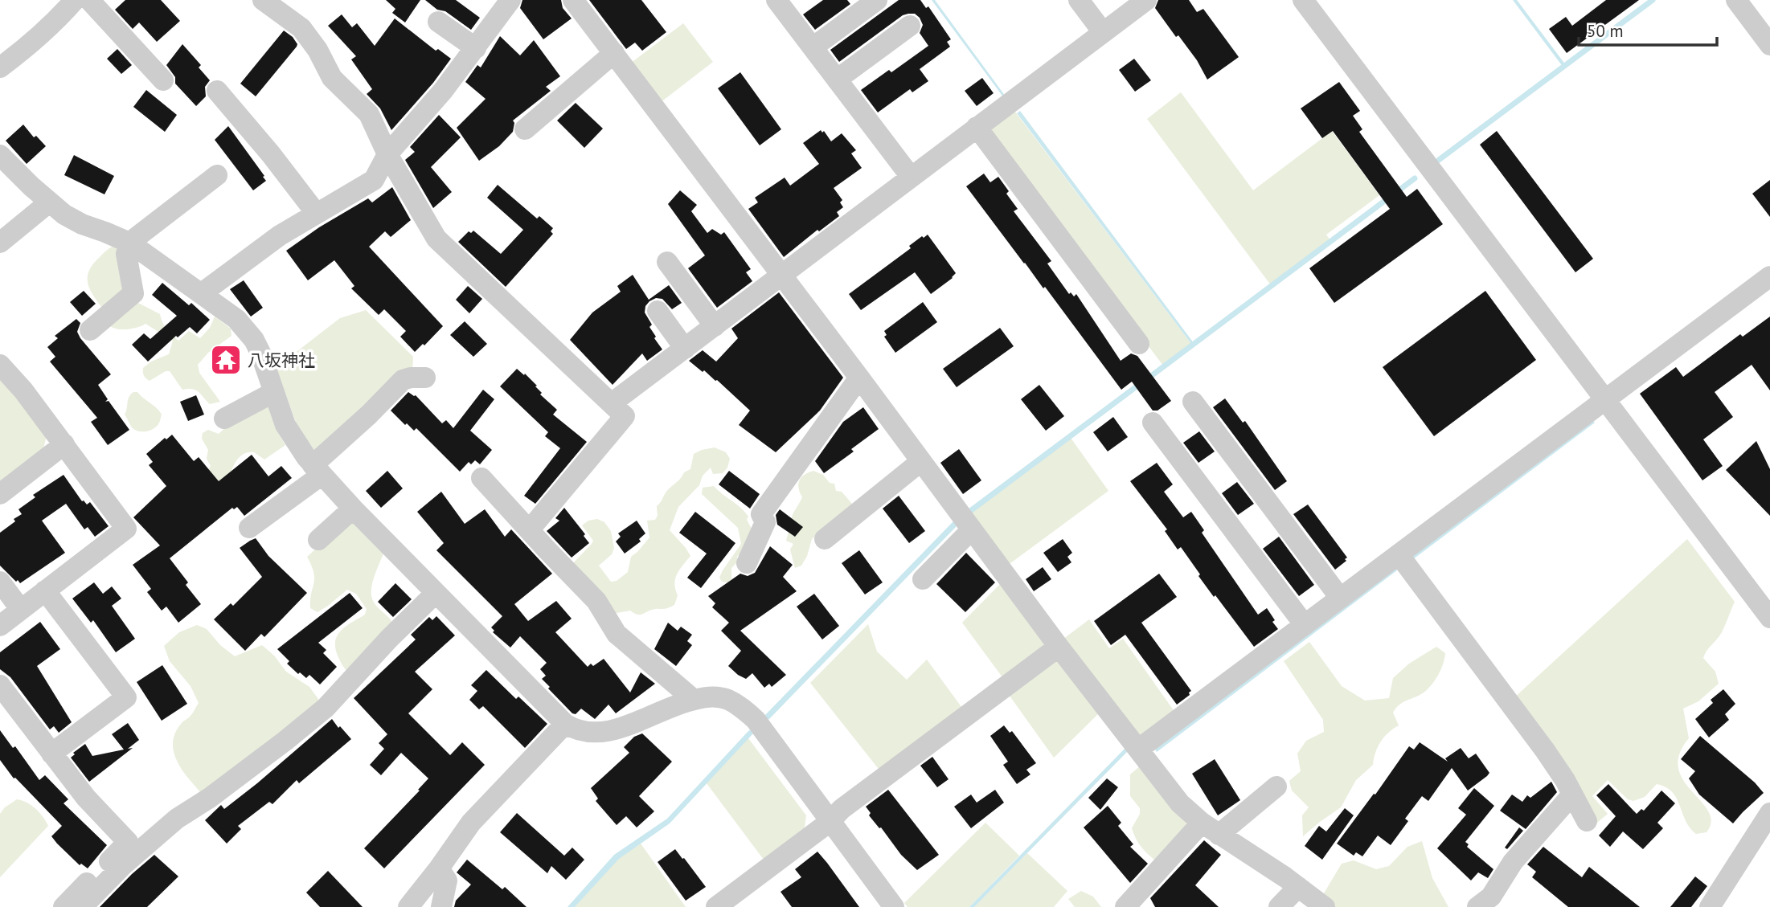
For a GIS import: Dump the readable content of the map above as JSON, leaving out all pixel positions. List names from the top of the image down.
{
  "places": {
    "temple": ["八坂神社"]
  },
  "scale_bar": "50 m"
}
